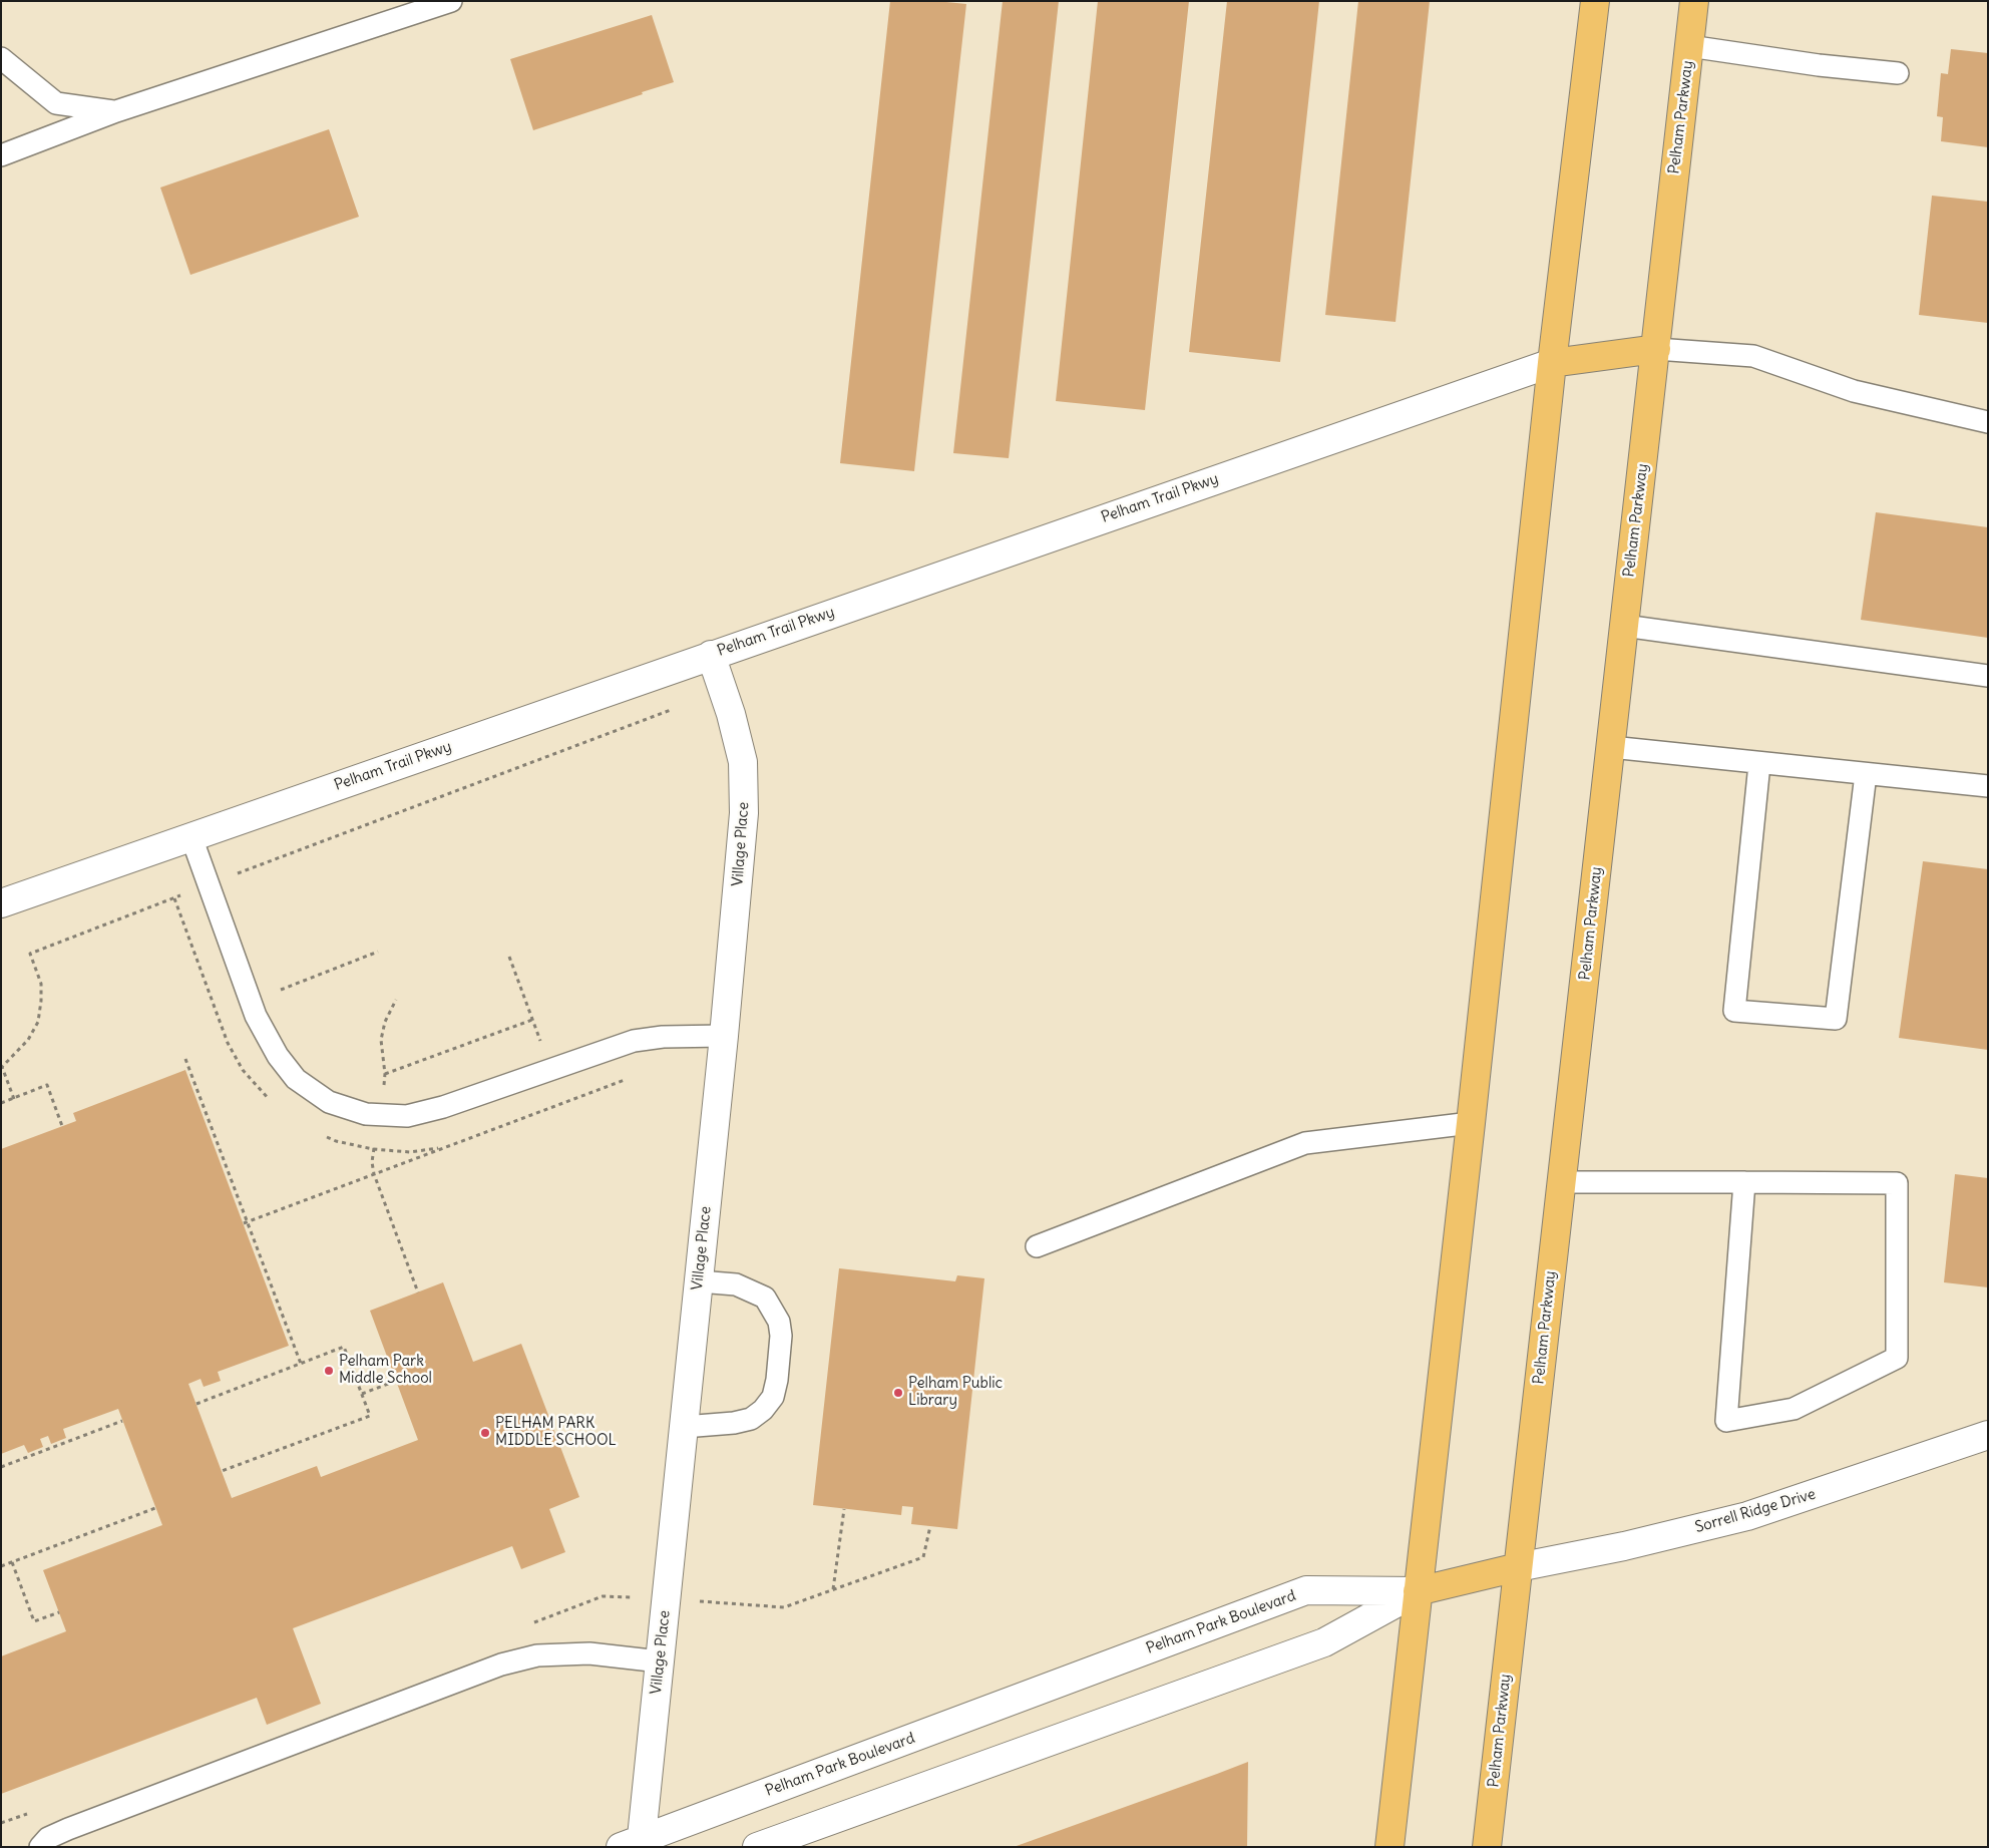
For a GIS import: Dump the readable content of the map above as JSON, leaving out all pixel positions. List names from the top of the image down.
{
  "streets": {
    "main road": ["Pelham Parkway"],
    "street": [
      "Pelham Trail Pkwy",
      "Village Place",
      "Sorrell Ridge Drive",
      "Pelham Park Boulevard"
    ]
  },
  "crossings": [
    ["Pelham Parkway", "Sorrell Ridge Drive"],
    ["Pelham Trail Pkwy", "Village Place"],
    ["Village Place", "Pelham Park Boulevard"]
  ],
  "places": ["Pelham Park Middle School", "Pelham Public Library", "PELHAM PARK MIDDLE SCHOOL"]
}
